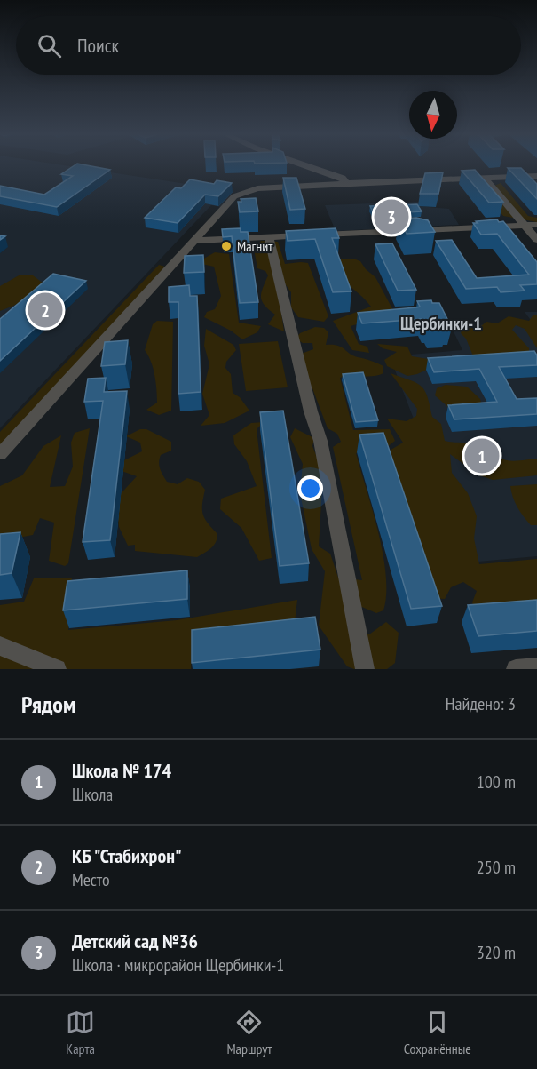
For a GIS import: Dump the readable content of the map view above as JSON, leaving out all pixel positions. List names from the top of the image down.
{
  "districts": ["Щербинки-1"],
  "places": ["Магнит"],
  "north": "bottom",
  "page": {
    "search": "Поиск",
    "pins": ["3", "2", "1"],
    "heading": ["Рядом", "Найдено: 3"],
    "list": [
      {
        "mark": "1",
        "name": "Школа № 174",
        "note": "Школа",
        "value": "100 m"
      },
      {
        "mark": "2",
        "name": "КБ \"Стабихрон\"",
        "note": "Место",
        "value": "250 m"
      },
      {
        "mark": "3",
        "name": "Детский сад №36",
        "note": "Школа · микрорайон Щербинки-1",
        "value": "320 m"
      }
    ],
    "nav": ["Карта", "Маршрут", "Сохранённые"]
  }
}
